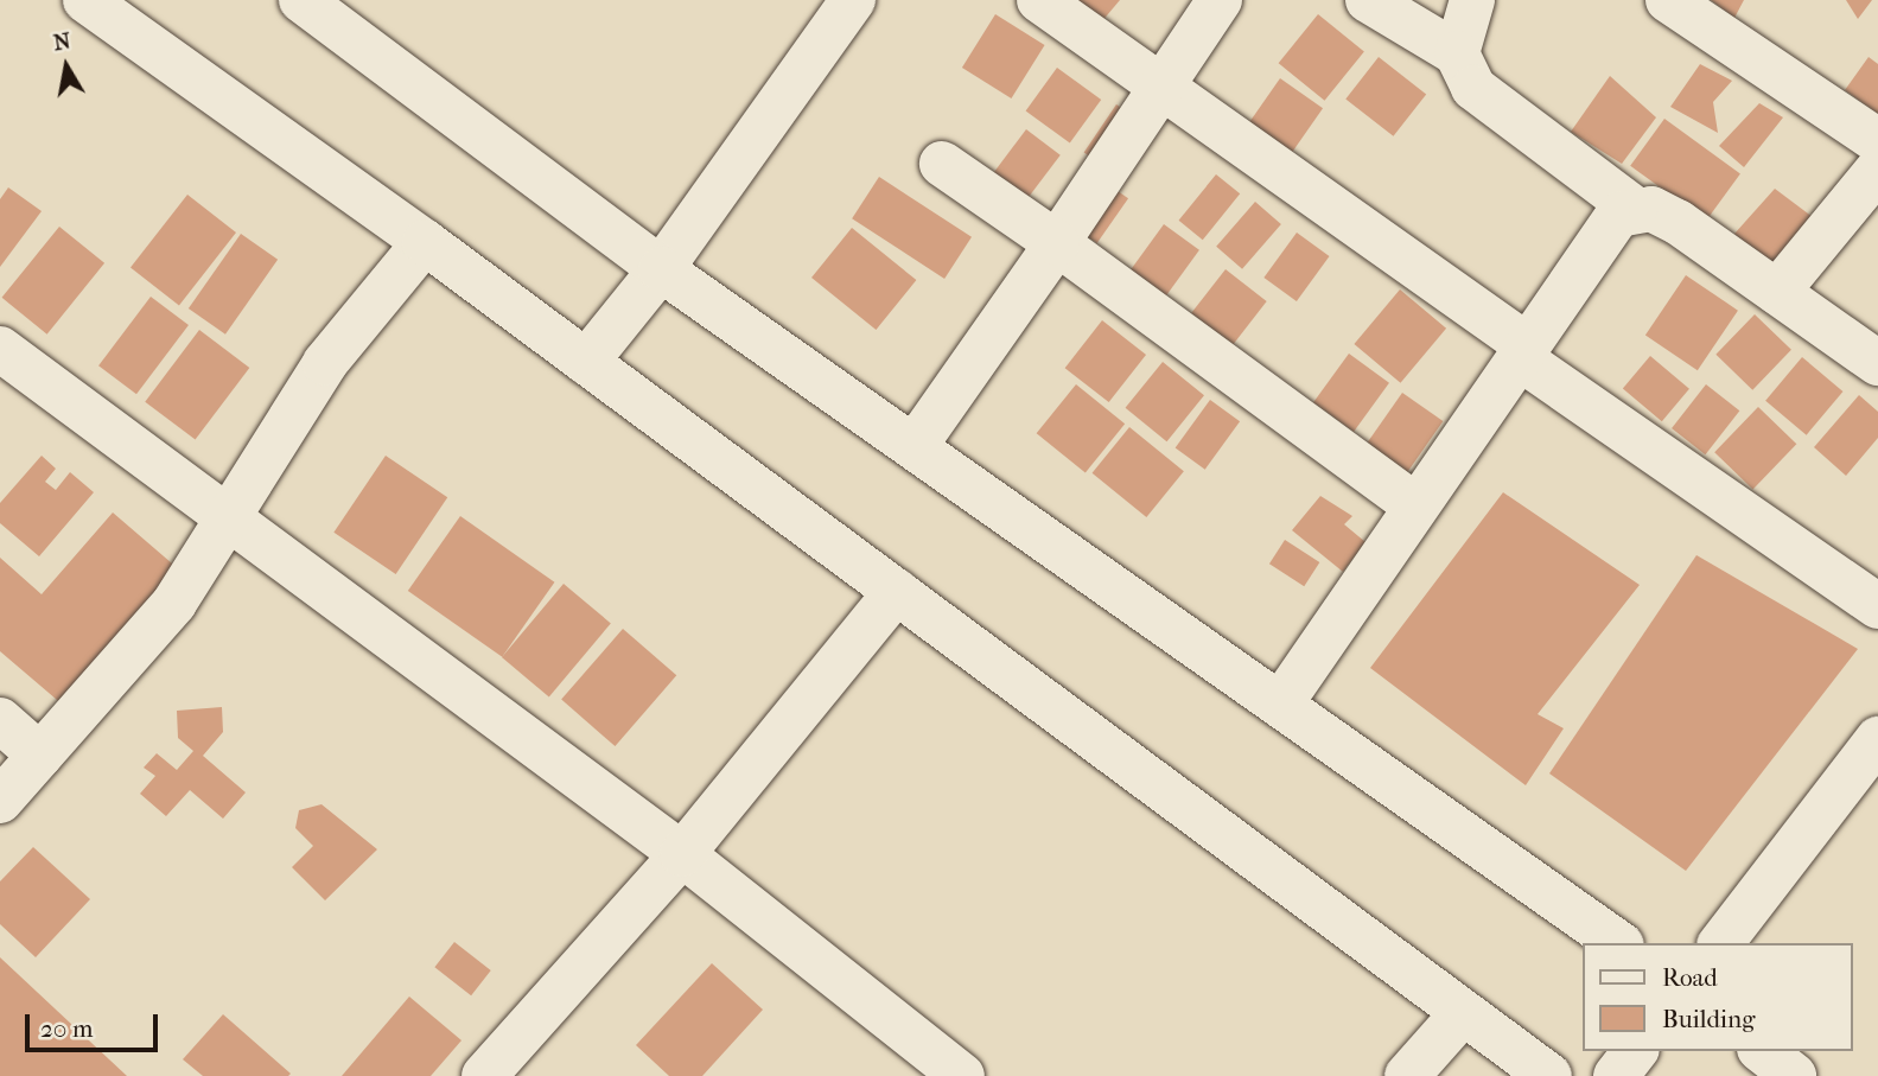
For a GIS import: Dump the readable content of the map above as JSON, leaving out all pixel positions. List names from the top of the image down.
{
  "legend": ["Road", "Building"],
  "scale_bar": "20 m",
  "north": "top"
}
